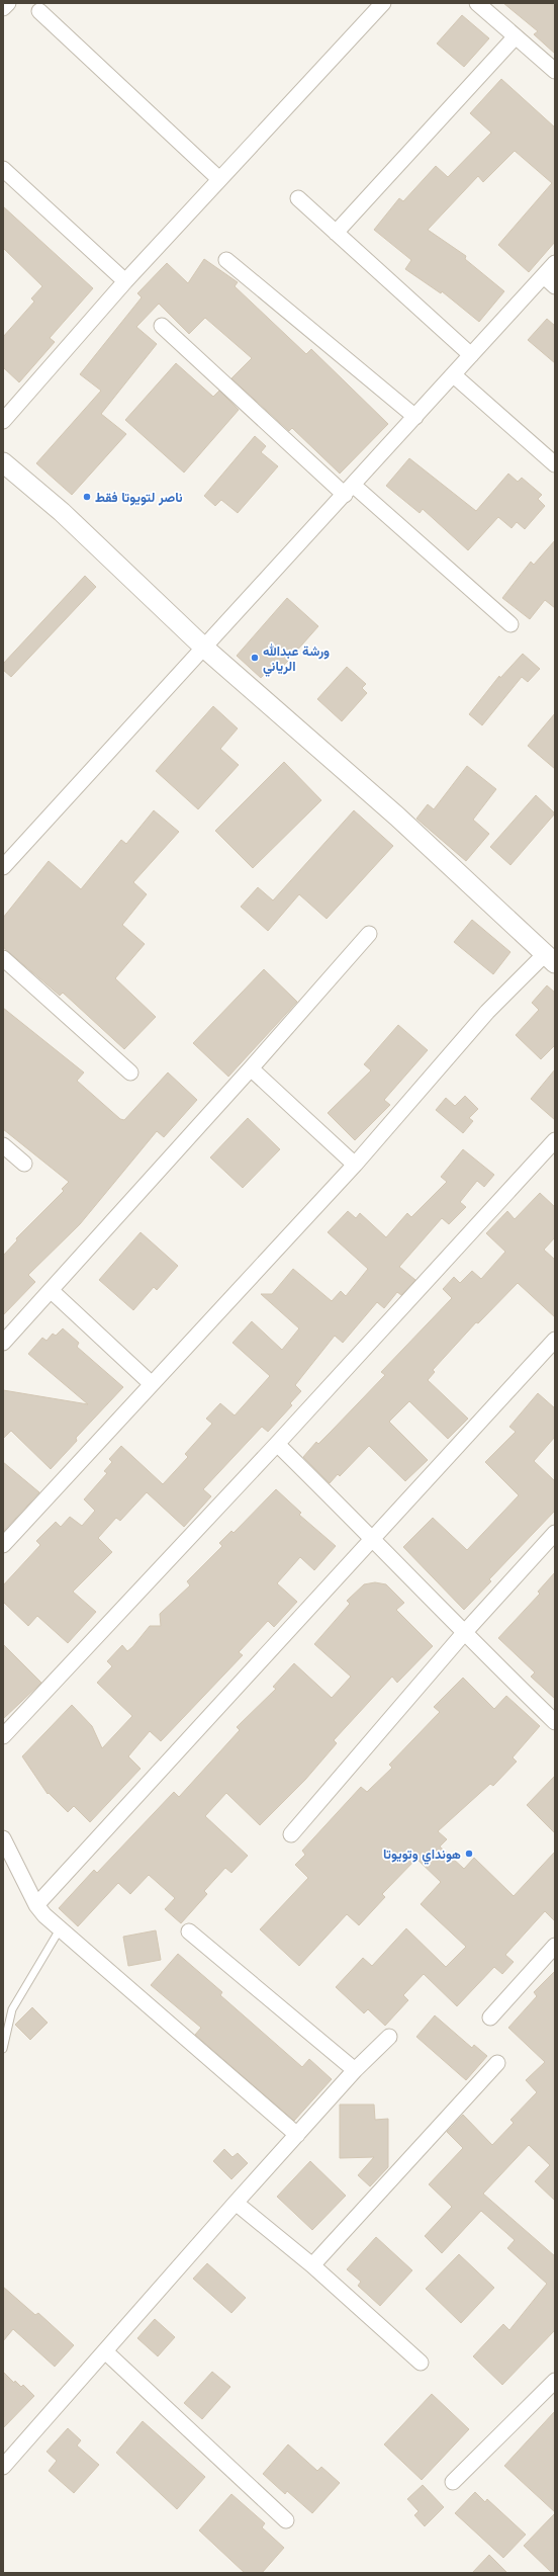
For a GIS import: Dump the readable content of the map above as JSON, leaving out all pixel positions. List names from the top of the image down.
{
  "places": ["ناصر لتويوتا فقط", "ورشة عبدالله الرياني", "هونداي وتويوتا"]
}
